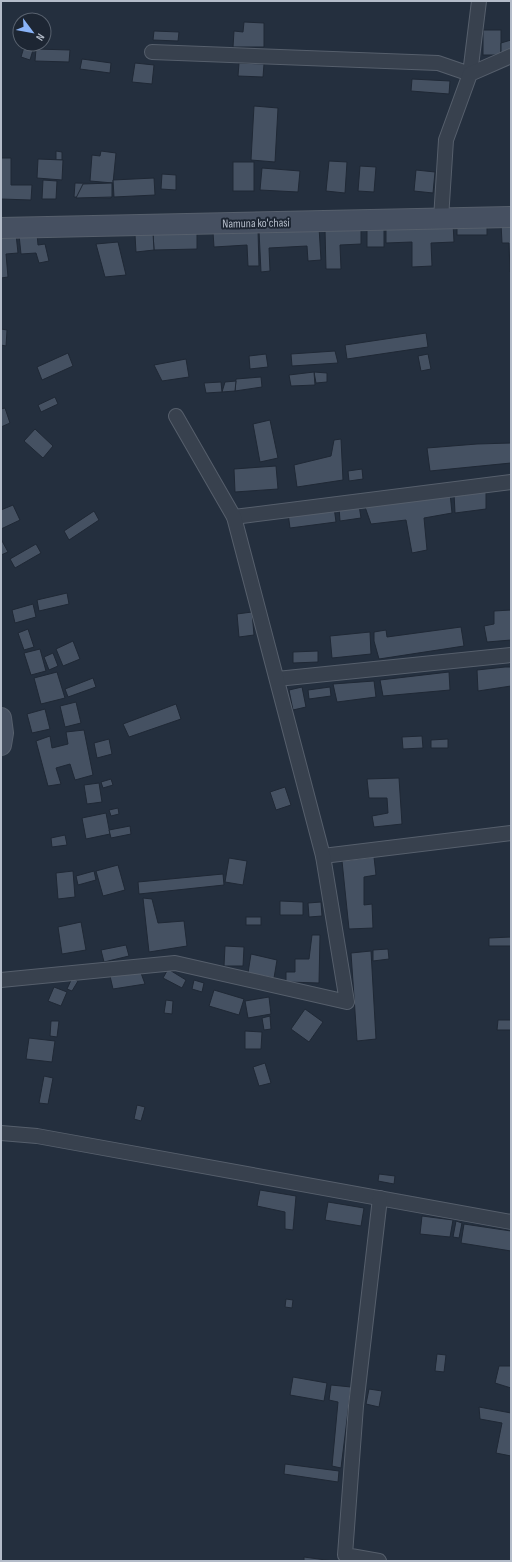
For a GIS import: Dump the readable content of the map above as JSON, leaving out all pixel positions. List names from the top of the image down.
{
  "streets": {
    "main road": ["Namuna ko'chasi"]
  },
  "north": "bottom right"
}
